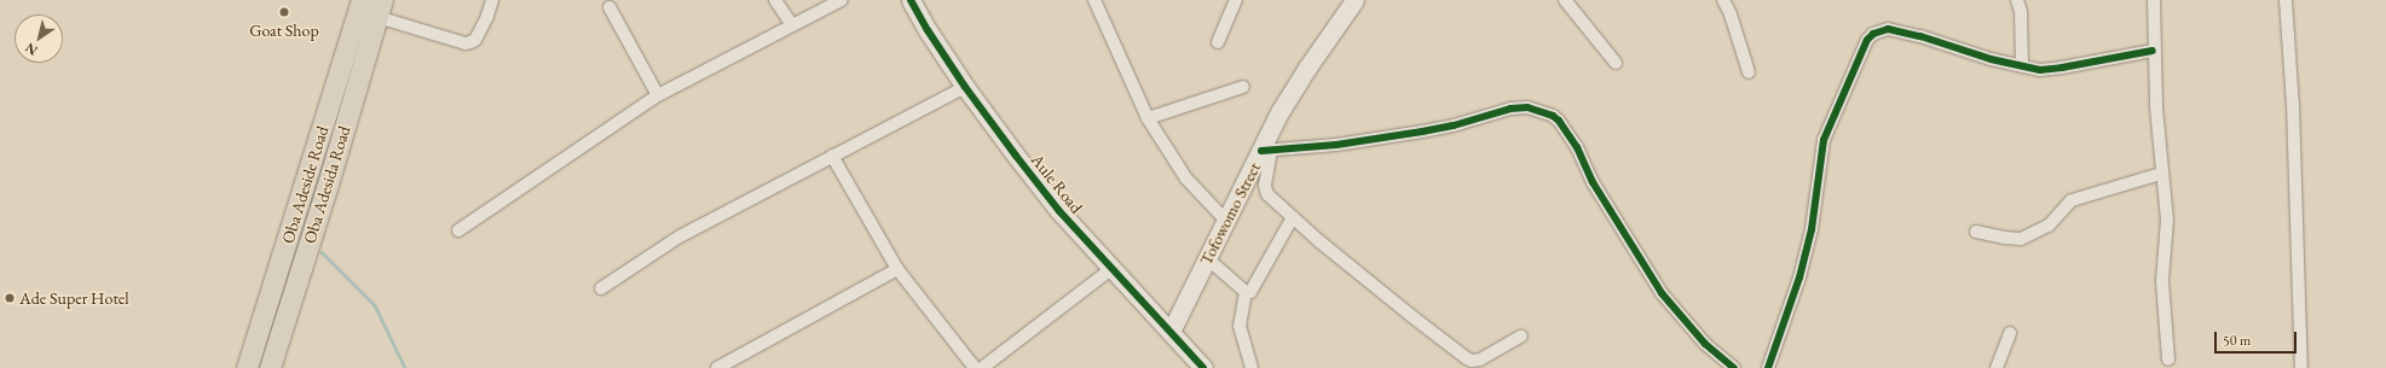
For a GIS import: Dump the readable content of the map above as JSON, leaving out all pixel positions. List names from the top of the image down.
{
  "streets": {
    "main road": ["Oba Adeside Road", "Oba Adesida Road"],
    "street": ["Aule Road", "Tofowomo Street"]
  },
  "crossings": [
    ["Aule Road", "Tofowomo Street"]
  ],
  "places": ["Goat Shop", "Ade Super Hotel"],
  "scale_bar": "50 m",
  "north": "bottom left"
}
